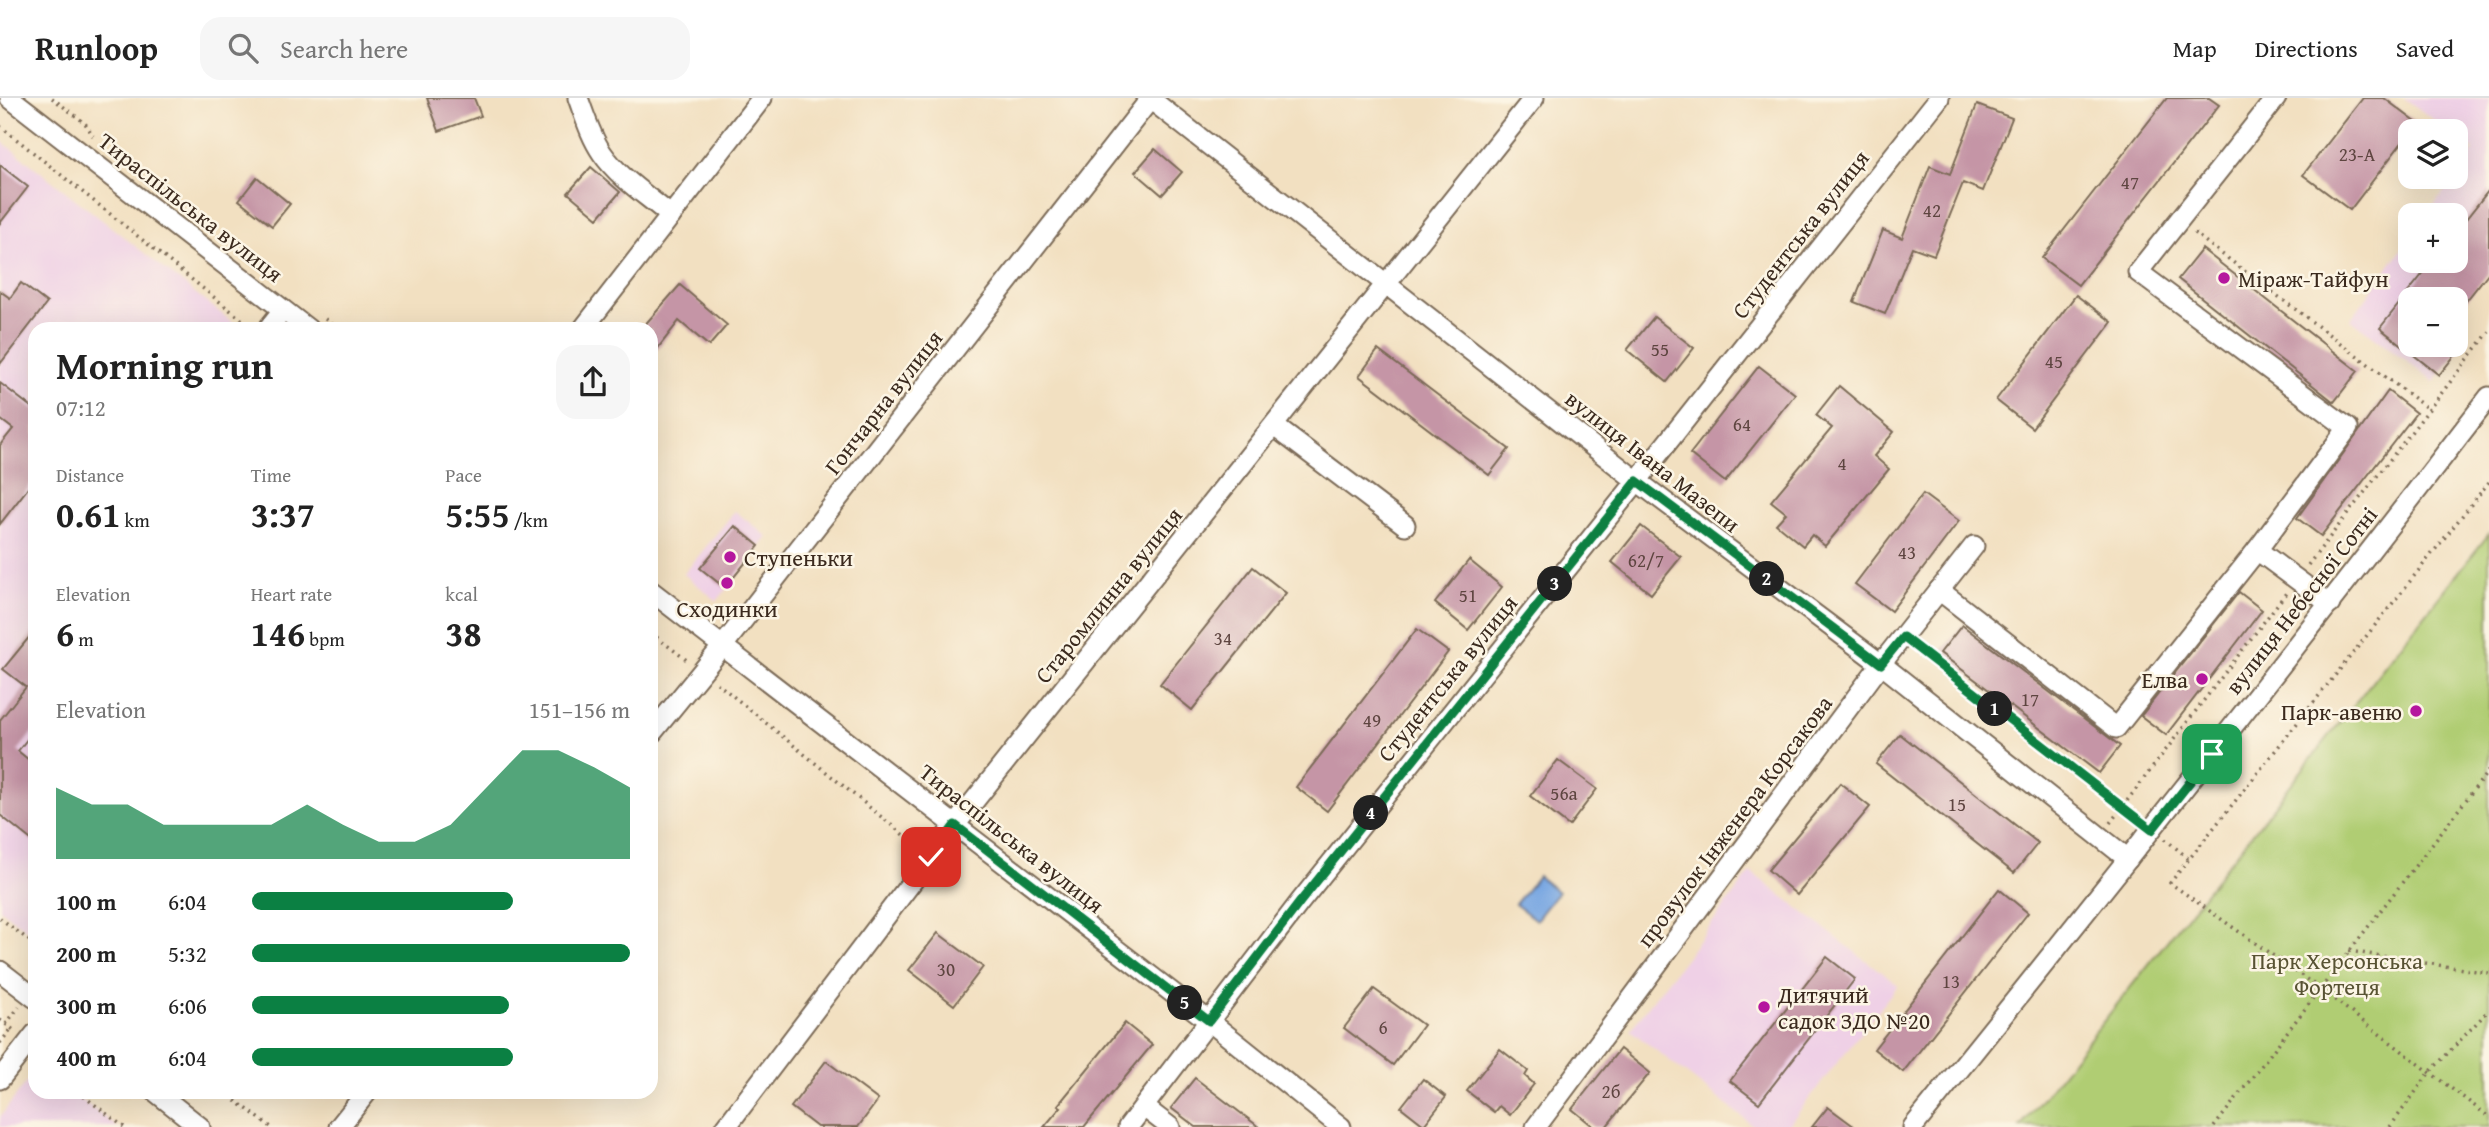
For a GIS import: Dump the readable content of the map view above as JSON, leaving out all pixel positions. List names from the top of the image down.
{
  "streets": {
    "street": [
      "Тираспільська вулиця",
      "Студентська вулиця",
      "Гончарна вулиця",
      "вулиця Івана Мазепи",
      "Старомлинна вулиця",
      "вулиця Небесної Сотні",
      "провулок Інженера Корсакова"
    ]
  },
  "crossings": [
    ["Тираспільська вулиця", "Студентська вулиця"],
    ["Тираспільська вулиця", "Гончарна вулиця"],
    ["Тираспільська вулиця", "Старомлинна вулиця"],
    ["Студентська вулиця", "вулиця Івана Мазепи"],
    ["Гончарна вулиця", "вулиця Івана Мазепи"],
    ["вулиця Івана Мазепи", "Старомлинна вулиця"],
    ["вулиця Івана Мазепи", "вулиця Небесної Сотні"],
    ["вулиця Івана Мазепи", "провулок Інженера Корсакова"]
  ],
  "parks": ["Парк Херсонська Фортеця"],
  "places": [
    "Міраж-Тайфун",
    "Ступеньки",
    "Сходинки",
    "Елва",
    "Парк-авеню",
    "Дитячий садок ЗДО №20"
  ],
  "house_numbers": [
    "23-А",
    "47",
    "42",
    "55",
    "45",
    "64",
    "4",
    "43",
    "62/7",
    "51",
    "34",
    "17",
    "49",
    "56а",
    "15",
    "30",
    "13",
    "6",
    "2б"
  ],
  "page": {
    "header": "Runloop",
    "search": "Search here",
    "nav": ["Map", "Directions", "Saved"],
    "map_buttons": ["+", "−"],
    "heading": ["Morning run", "07:12"],
    "stats": [
      ["Distance", "0.61 km"],
      ["Time", "3:37"],
      ["Pace", "5:55 /km"],
      ["Elevation", "6 m"],
      ["Heart rate", "146 bpm"],
      ["kcal", "38"]
    ],
    "pins": [
      "2",
      "3",
      "1",
      "4",
      "5"
    ],
    "chart": ["Elevation", "151–156 m"],
    "list": [
      {
        "name": "100 m",
        "note": "6:04"
      },
      {
        "name": "200 m",
        "note": "5:32"
      },
      {
        "name": "300 m",
        "note": "6:06"
      },
      {
        "name": "400 m",
        "note": "6:04"
      }
    ]
  }
}
